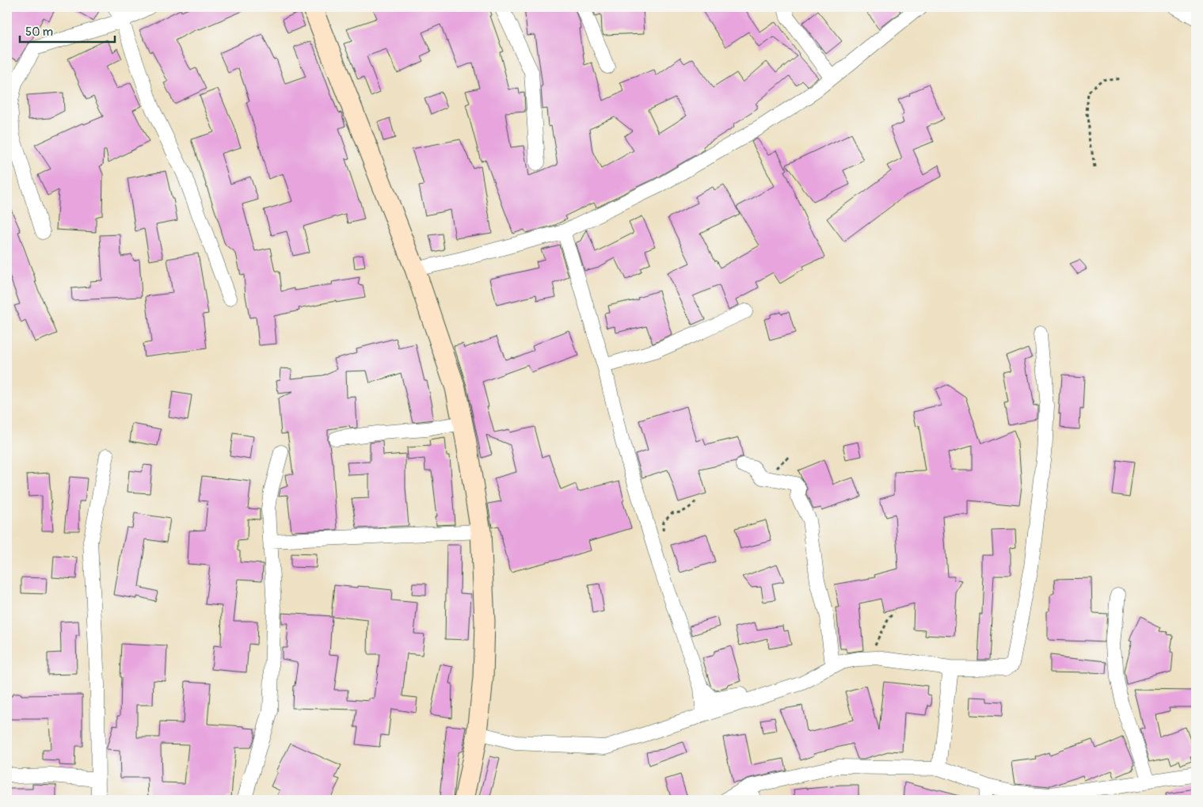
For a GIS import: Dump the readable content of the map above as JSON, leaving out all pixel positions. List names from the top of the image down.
{
  "scale_bar": "50 m"
}
